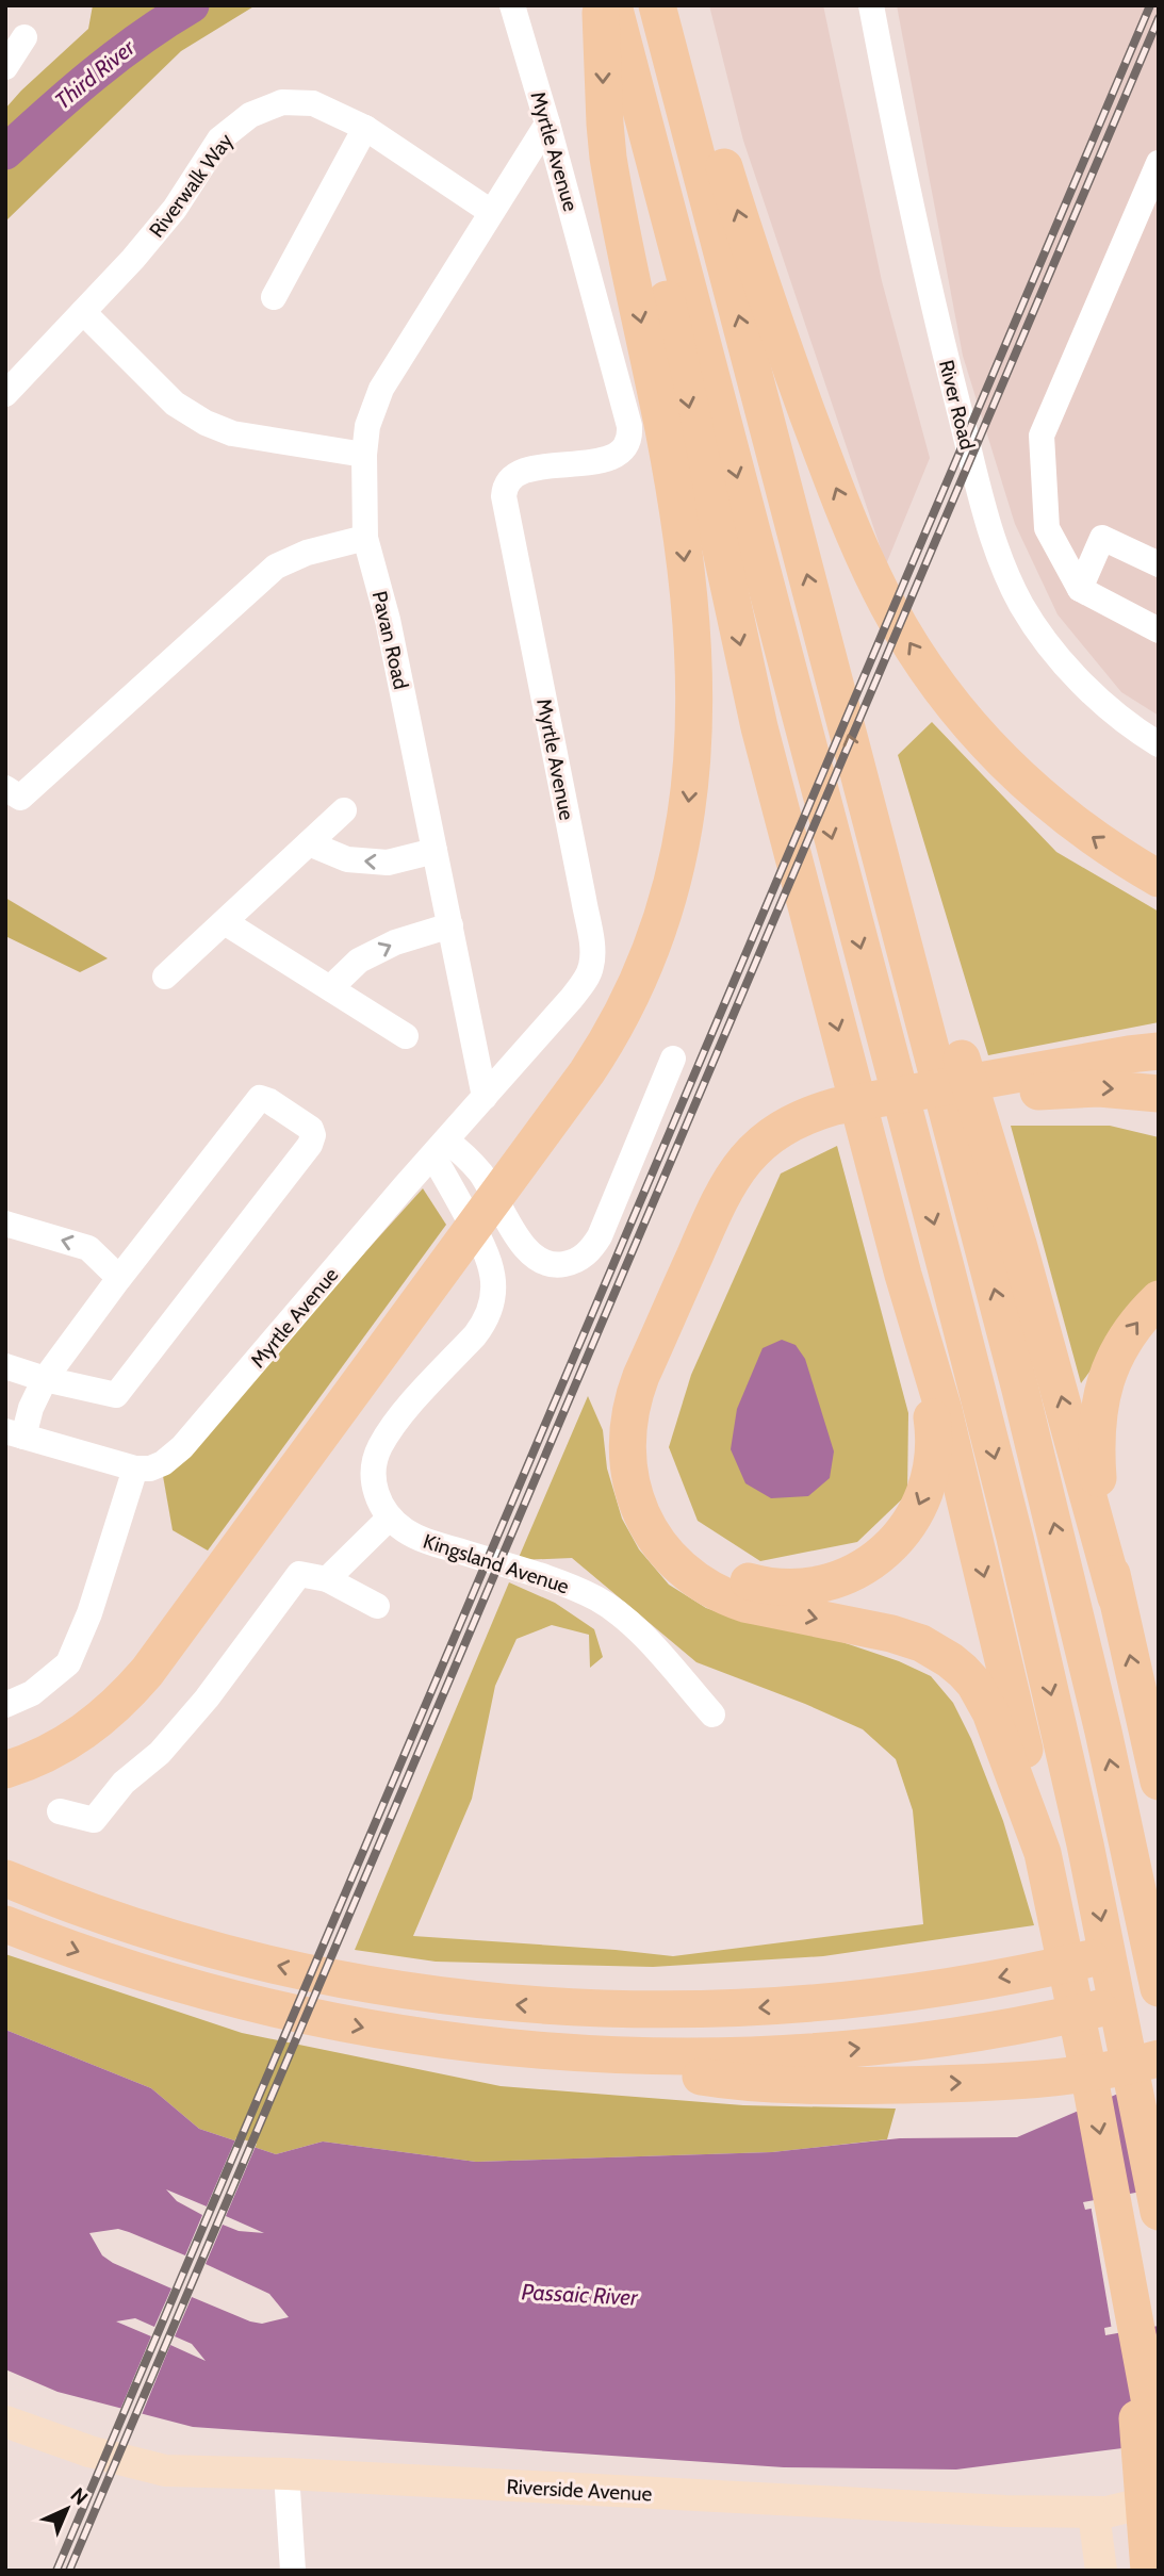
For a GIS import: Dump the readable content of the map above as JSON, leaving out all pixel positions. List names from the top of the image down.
{
  "streets": {
    "main road": ["Riverside Avenue"],
    "street": [
      "Myrtle Avenue",
      "Riverwalk Way",
      "River Road",
      "Pavan Road",
      "Kingsland Avenue"
    ]
  },
  "crossings": [
    ["Myrtle Avenue", "Pavan Road"],
    ["Myrtle Avenue", "Kingsland Avenue"],
    ["Riverwalk Way", "Pavan Road"]
  ],
  "water": ["Third River", "Passaic River"],
  "north": "top right"
}
